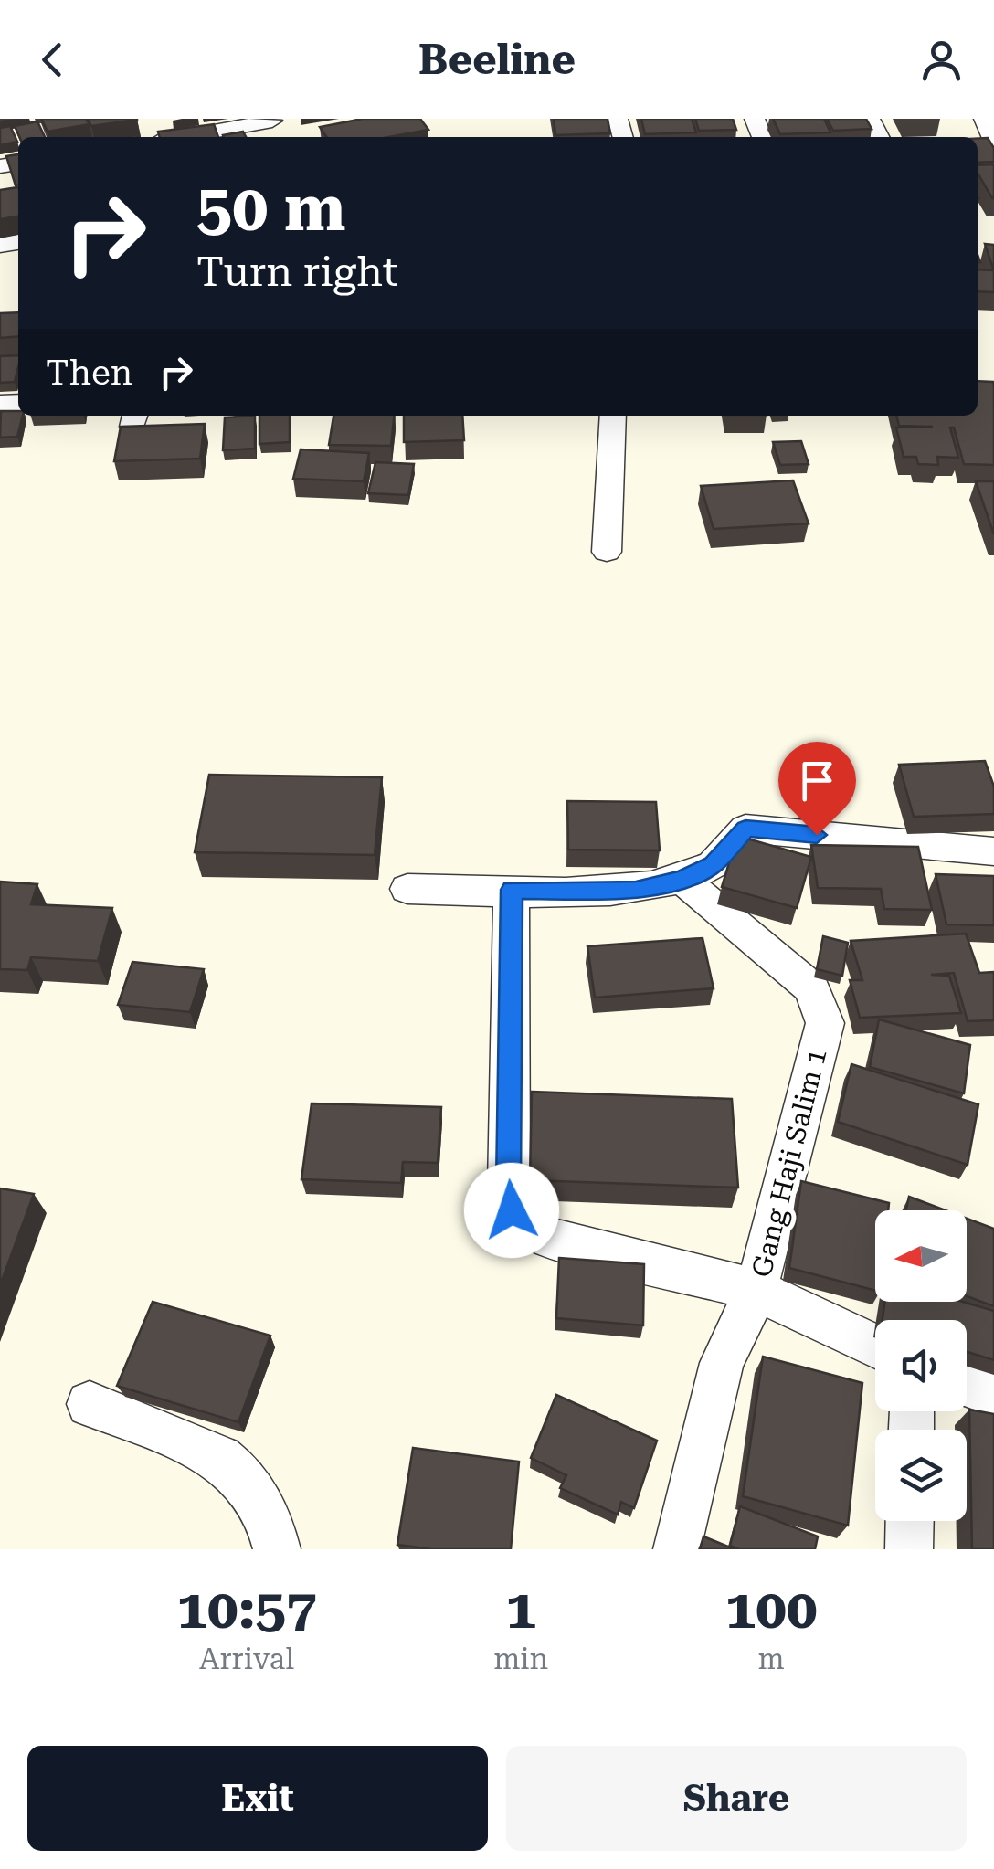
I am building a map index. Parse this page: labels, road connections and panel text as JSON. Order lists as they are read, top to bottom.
{
  "streets": {
    "street": ["Gang Haji Salim 1"]
  },
  "north": "left",
  "page": {
    "header": "Beeline",
    "turn": ["50 m", "Turn right"],
    "then": "Then",
    "eta": [
      "10:57",
      "Arrival",
      "1",
      "min",
      "100",
      "m"
    ],
    "buttons": ["Exit", "Share"]
  }
}
